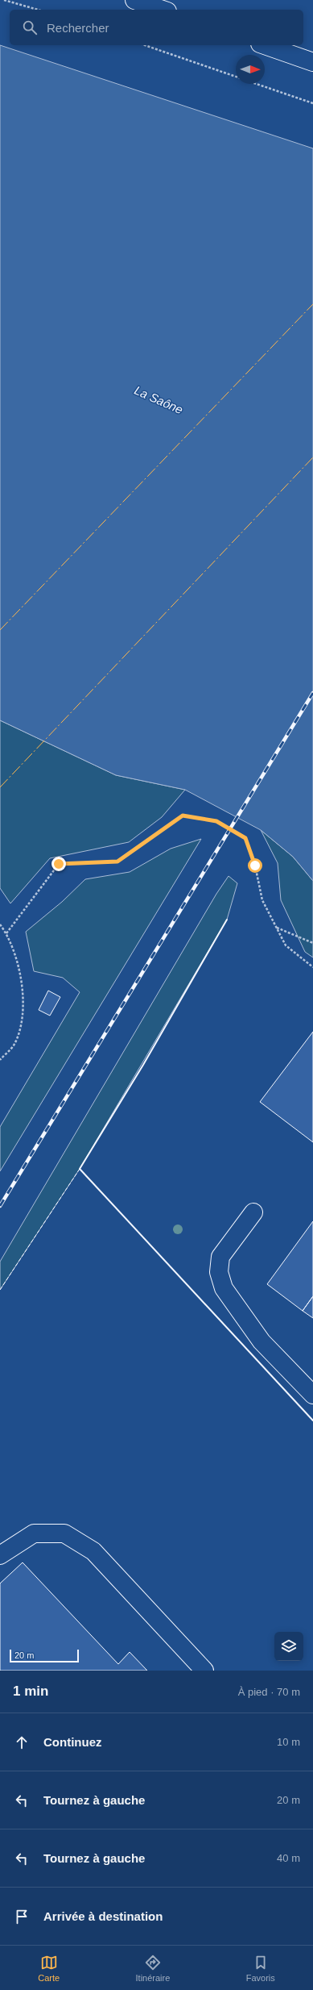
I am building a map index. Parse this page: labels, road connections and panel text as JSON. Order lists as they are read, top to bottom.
{
  "water": ["La Saône"],
  "scale_bar": "20 m",
  "north": "right",
  "page": {
    "search": "Rechercher",
    "scale": "20 m",
    "heading": ["1 min", "À pied · 70 m"],
    "list": [
      ["Continuez", "10 m"],
      ["Tournez à gauche", "20 m"],
      ["Tournez à gauche", "40 m"],
      "Arrivée à destination"
    ],
    "nav": ["Carte", "Itinéraire", "Favoris"]
  }
}
